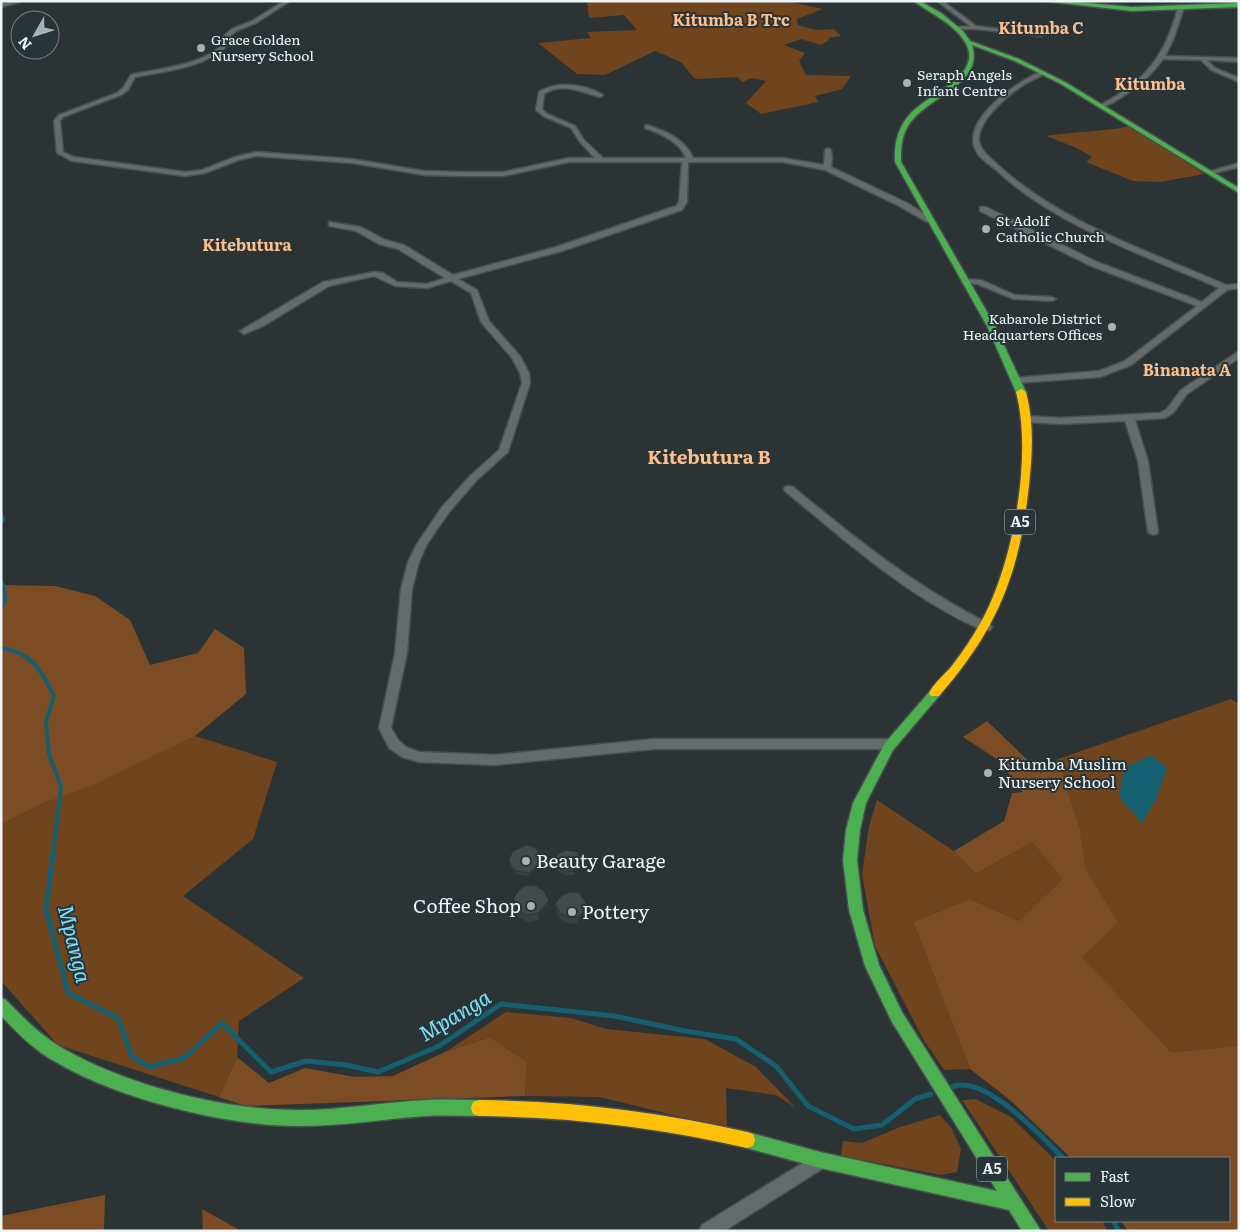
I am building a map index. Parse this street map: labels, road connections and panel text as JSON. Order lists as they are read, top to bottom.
{
  "streets": {
    "main road": ["A5"]
  },
  "districts": [
    "Kitumba B Trc",
    "Kitumba C",
    "Kitumba",
    "Kitebutura",
    "Binanata A",
    "Kitebutura B"
  ],
  "water": ["Mpanga"],
  "places": [
    "Grace Golden Nursery School",
    "Seraph Angels Infant Centre",
    "St Adolf Catholic Church",
    "Kabarole District Headquarters Offices",
    "Kitumba Muslim Nursery School",
    "Beauty Garage",
    "Coffee Shop",
    "Pottery"
  ],
  "legend": ["Fast", "Slow"],
  "north": "bottom left"
}
